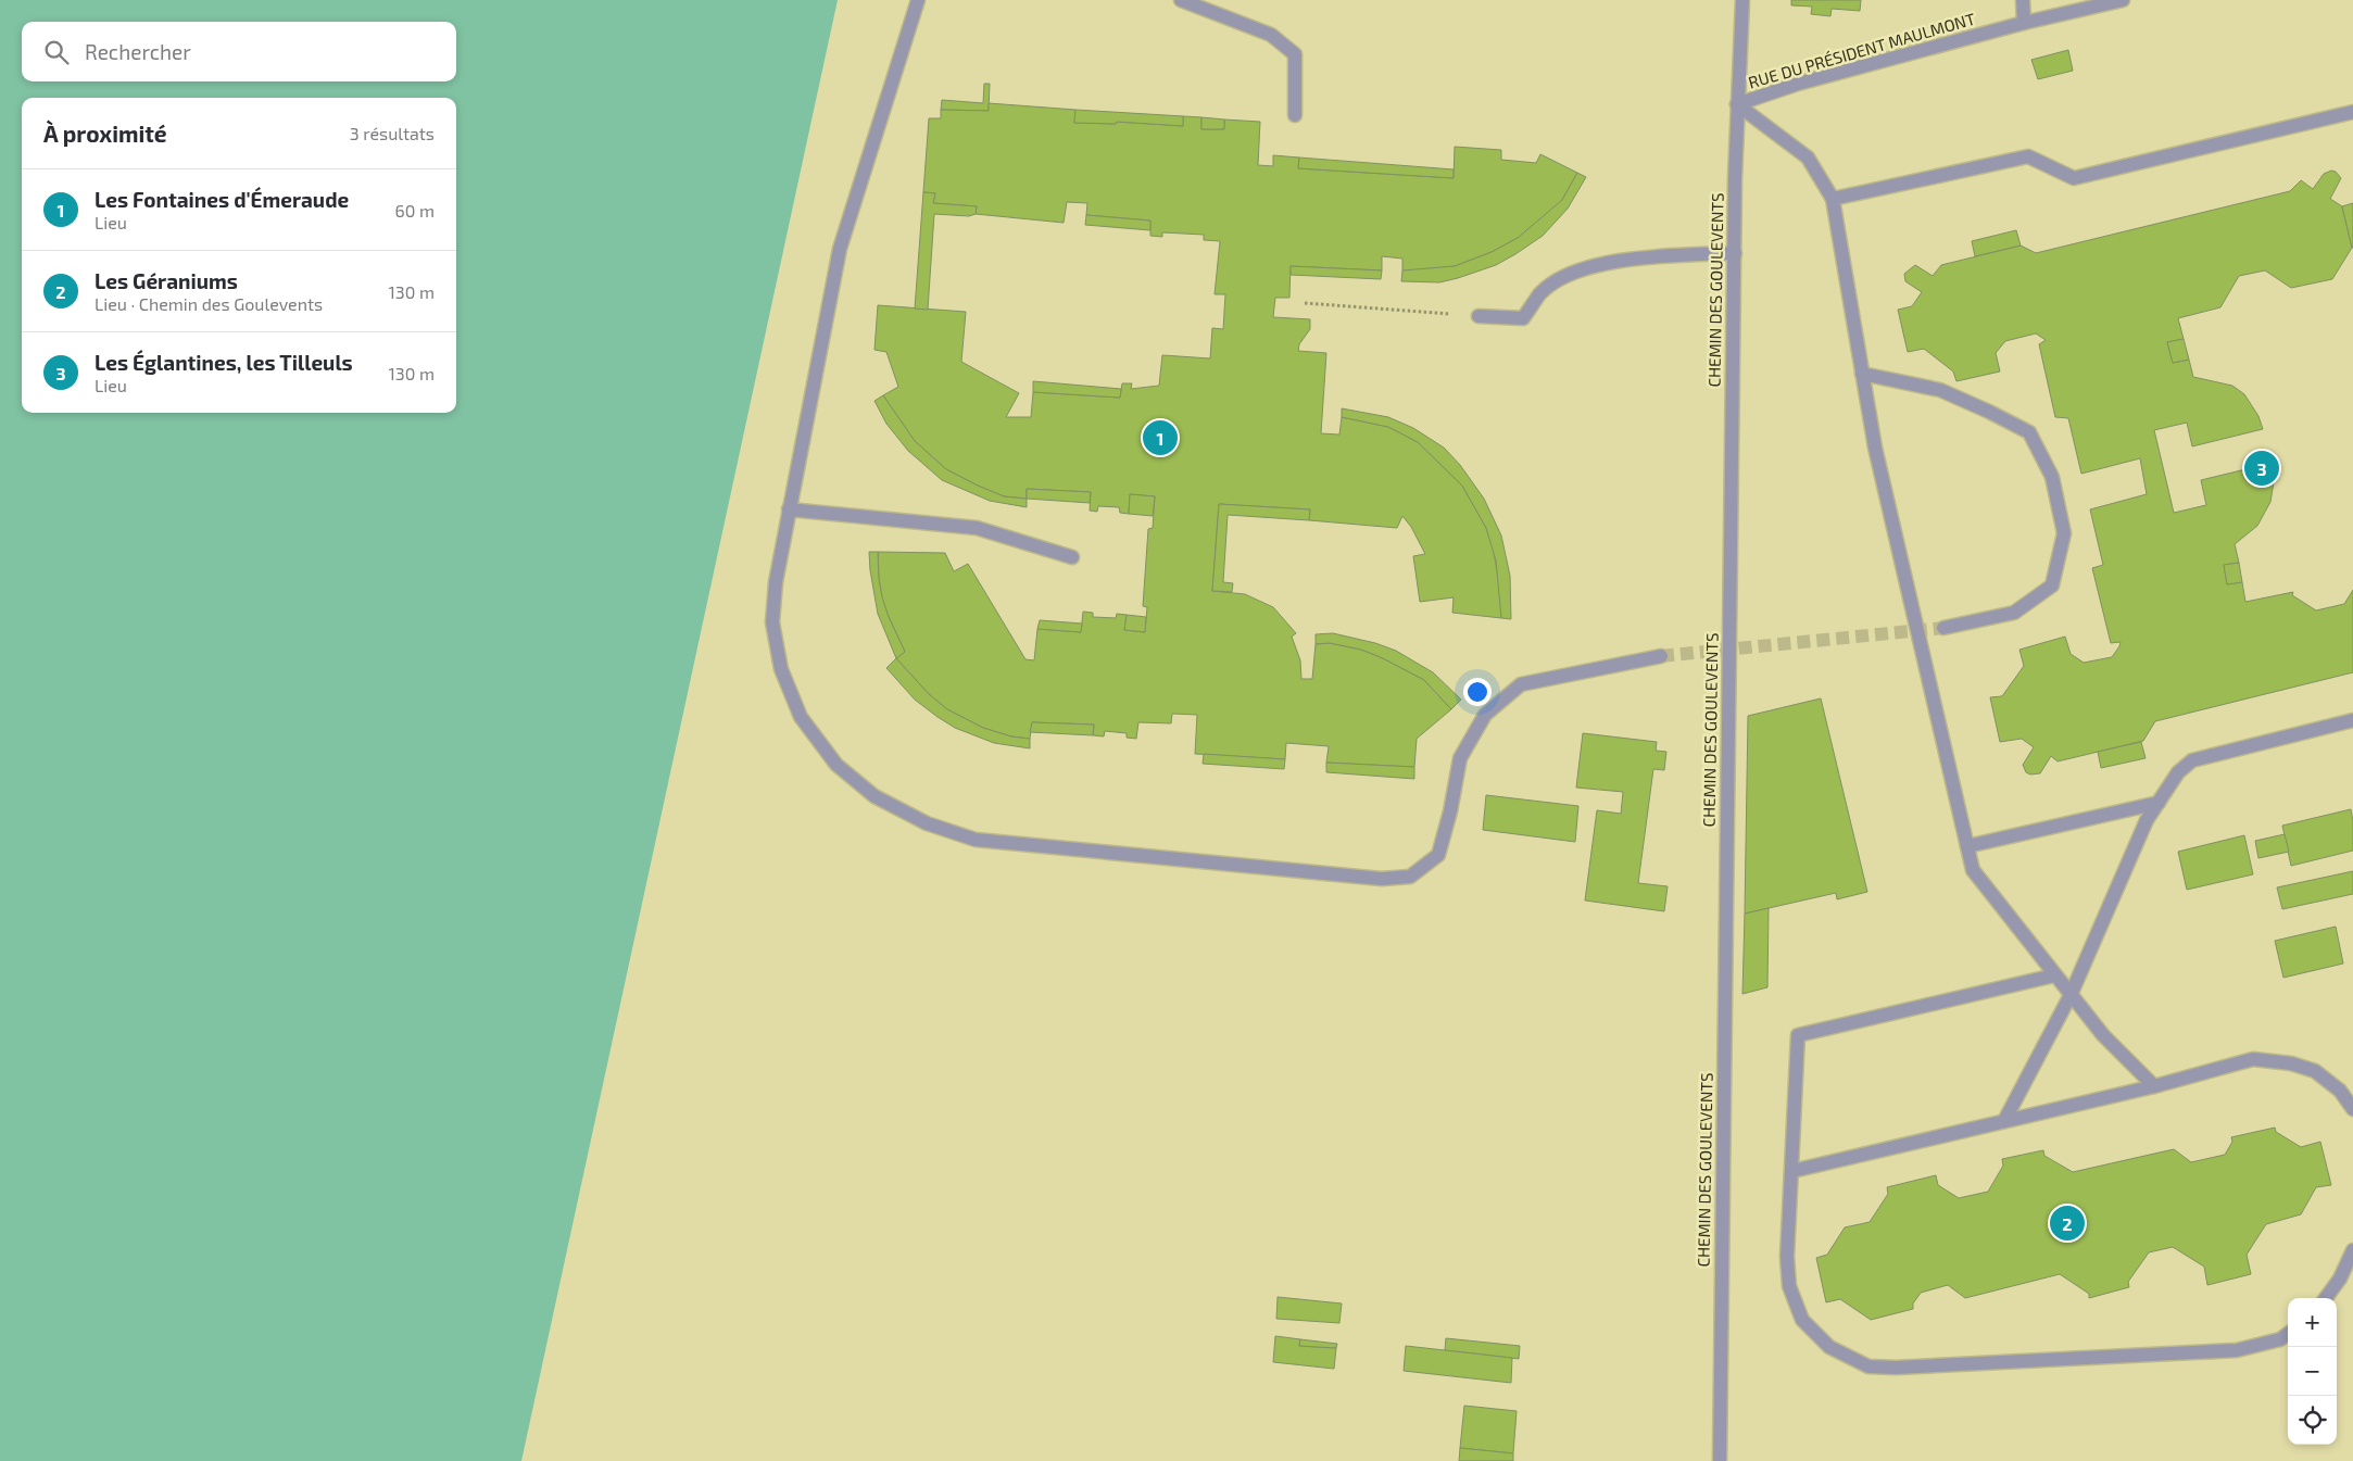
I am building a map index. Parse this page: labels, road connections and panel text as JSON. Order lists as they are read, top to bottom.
{
  "streets": {
    "street": ["RUE DU PRÉSIDENT MAULMONT", "CHEMIN DES GOULEVENTS"]
  },
  "crossings": [
    ["RUE DU PRÉSIDENT MAULMONT", "CHEMIN DES GOULEVENTS"]
  ],
  "page": {
    "search": "Rechercher",
    "heading": ["À proximité", "3 résultats"],
    "list": [
      {
        "mark": "1",
        "name": "Les Fontaines d'Émeraude",
        "note": "Lieu",
        "value": "60 m"
      },
      {
        "mark": "2",
        "name": "Les Géraniums",
        "note": "Lieu · Chemin des Goulevents",
        "value": "130 m"
      },
      {
        "mark": "3",
        "name": "Les Églantines, les Tilleuls",
        "note": "Lieu",
        "value": "130 m"
      }
    ],
    "pins": ["1", "3", "2"],
    "map_buttons": ["+", "−"]
  }
}
